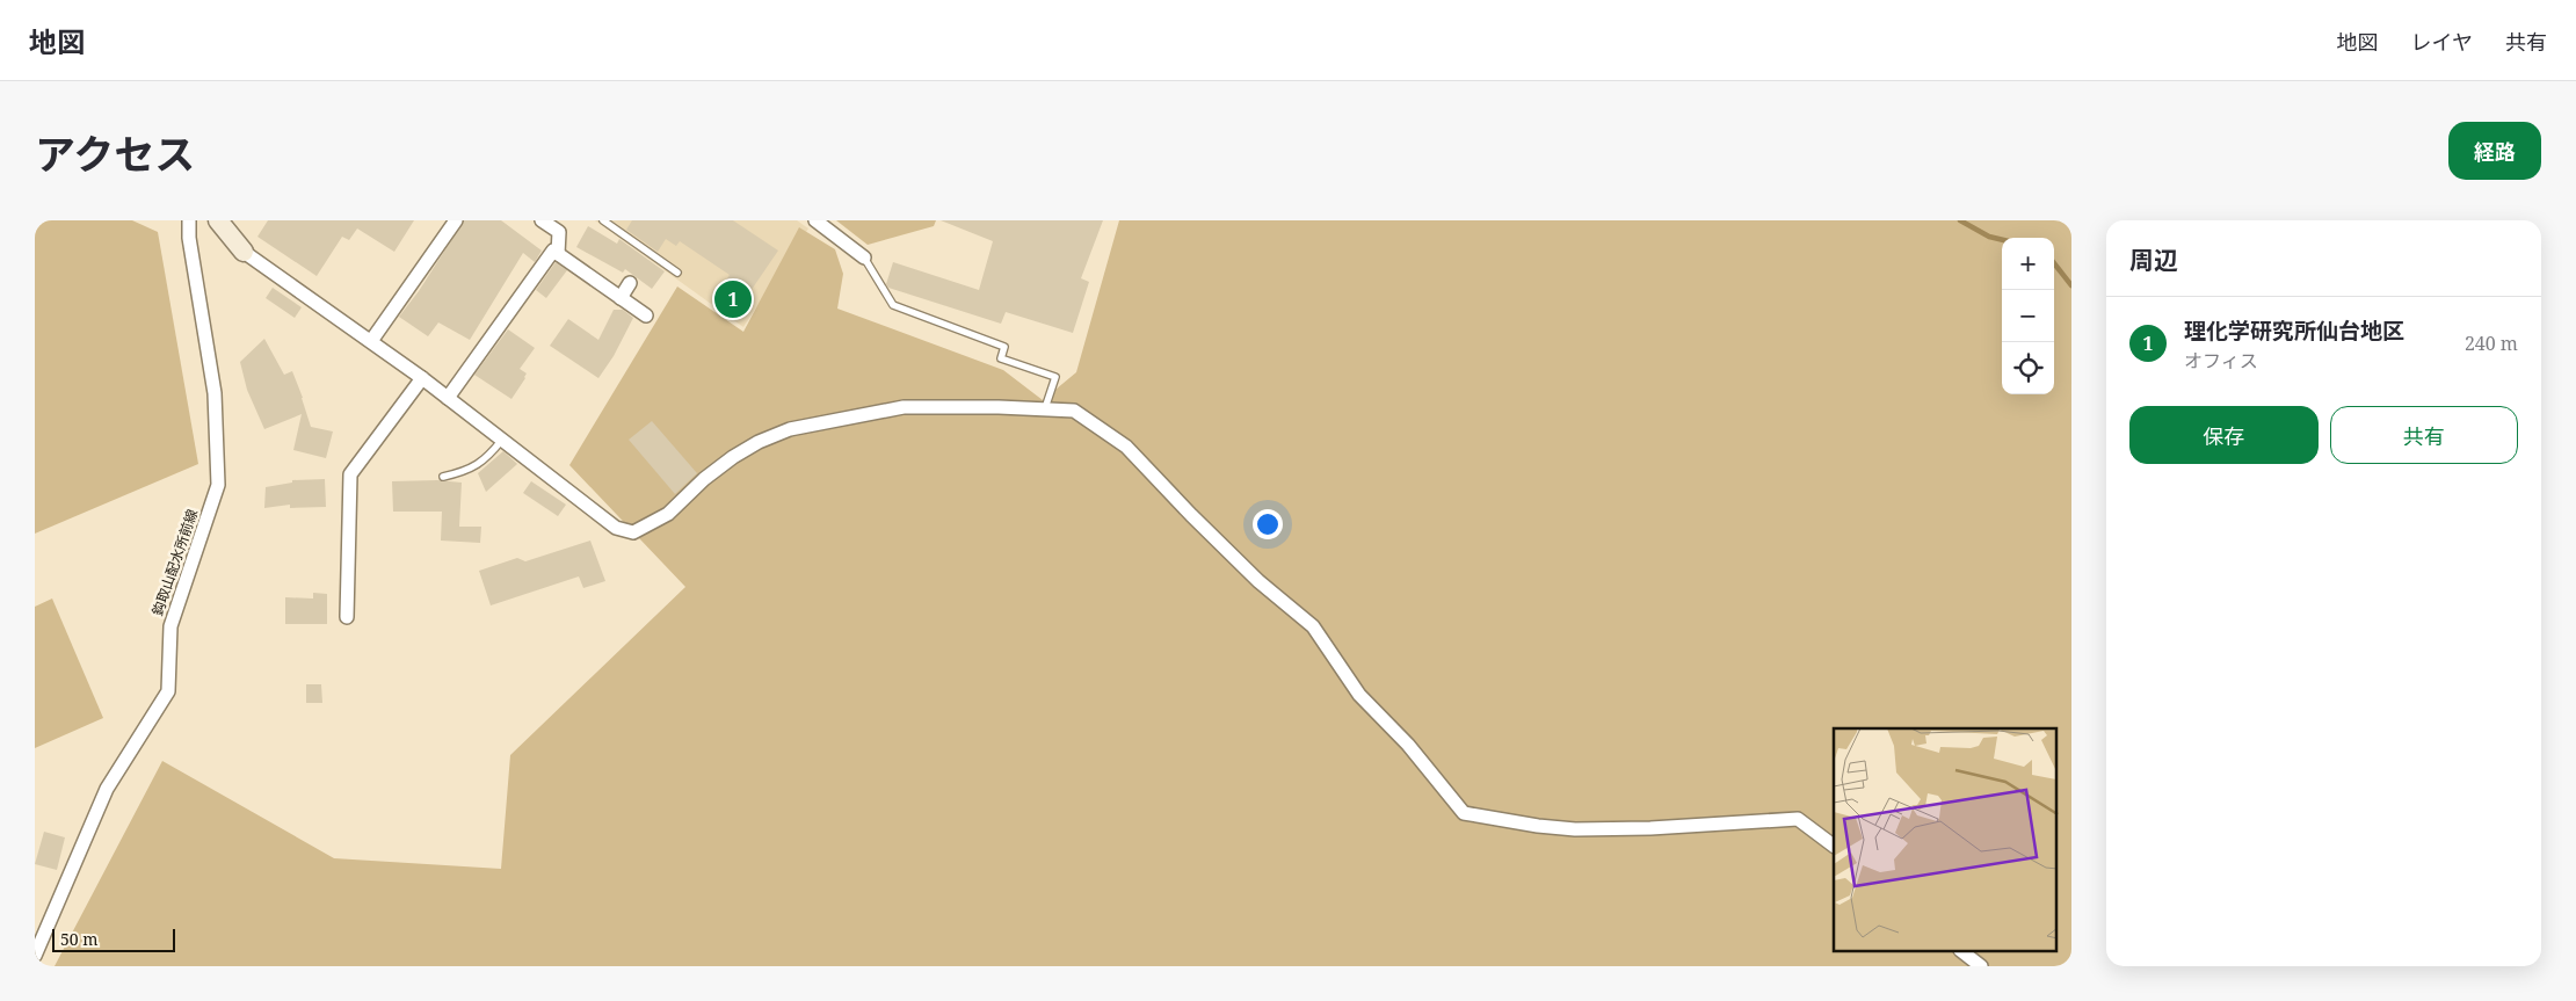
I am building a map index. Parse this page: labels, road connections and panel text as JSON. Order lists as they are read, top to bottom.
{
  "streets": {
    "street": ["鈎取山配水所前線"]
  },
  "scale_bar": "50 m",
  "page": {
    "header": "地図",
    "nav": ["地図", "レイヤ", "共有"],
    "title": "アクセス",
    "buttons": [
      "経路",
      ["保存", "共有"]
    ],
    "heading": "周辺",
    "map_buttons": ["+", "−"],
    "pins": "1",
    "list": [
      {
        "mark": "1",
        "name": "理化学研究所仙台地区",
        "note": "オフィス",
        "value": "240 m"
      }
    ],
    "scale": "50 m"
  }
}
